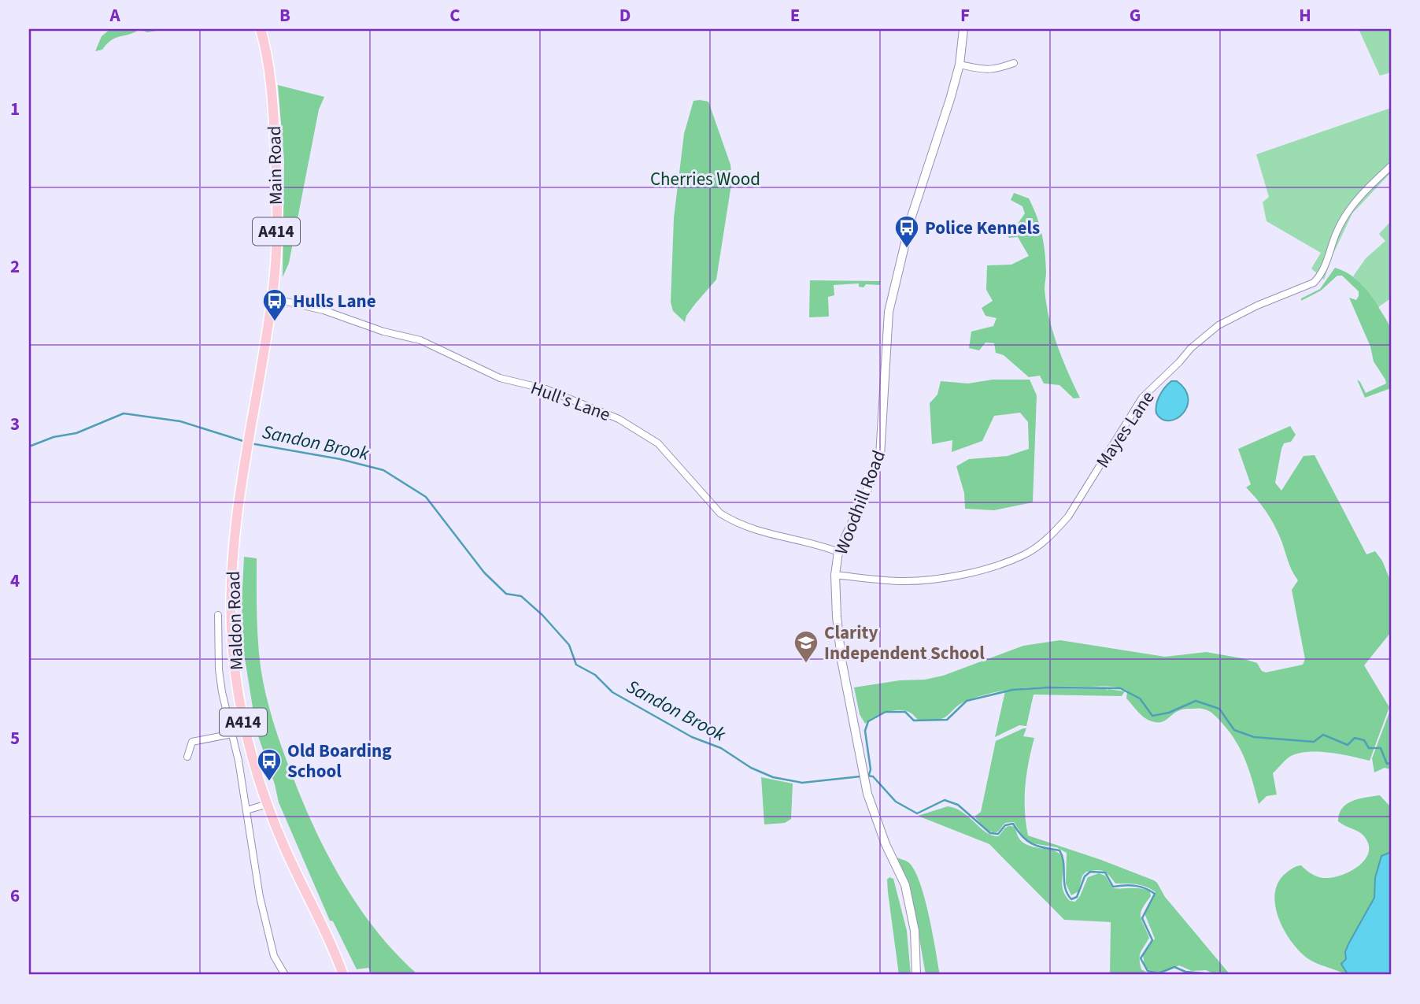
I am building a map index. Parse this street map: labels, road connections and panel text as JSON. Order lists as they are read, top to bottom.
{
  "streets": {
    "main road": ["Main Road", "A414", "Maldon Road"],
    "street": ["Hull's Lane", "Mayes Lane", "Woodhill Road"]
  },
  "crossings": [
    ["Main Road", "Hull's Lane"],
    ["Main Road", "Maldon Road"],
    ["Hull's Lane", "Woodhill Road"],
    ["Mayes Lane", "Woodhill Road"]
  ],
  "water": ["Sandon Brook"],
  "parks": ["Cherries Wood"],
  "places": {
    "bus stop": ["Police Kennels", "Hulls Lane", "Old Boarding School"],
    "school or university": ["Clarity Independent School"]
  },
  "grid": {
    "columns": [
      "A",
      "B",
      "C",
      "D",
      "E",
      "F",
      "G",
      "H"
    ],
    "rows": [
      "1",
      "2",
      "3",
      "4",
      "5",
      "6"
    ]
  }
}
